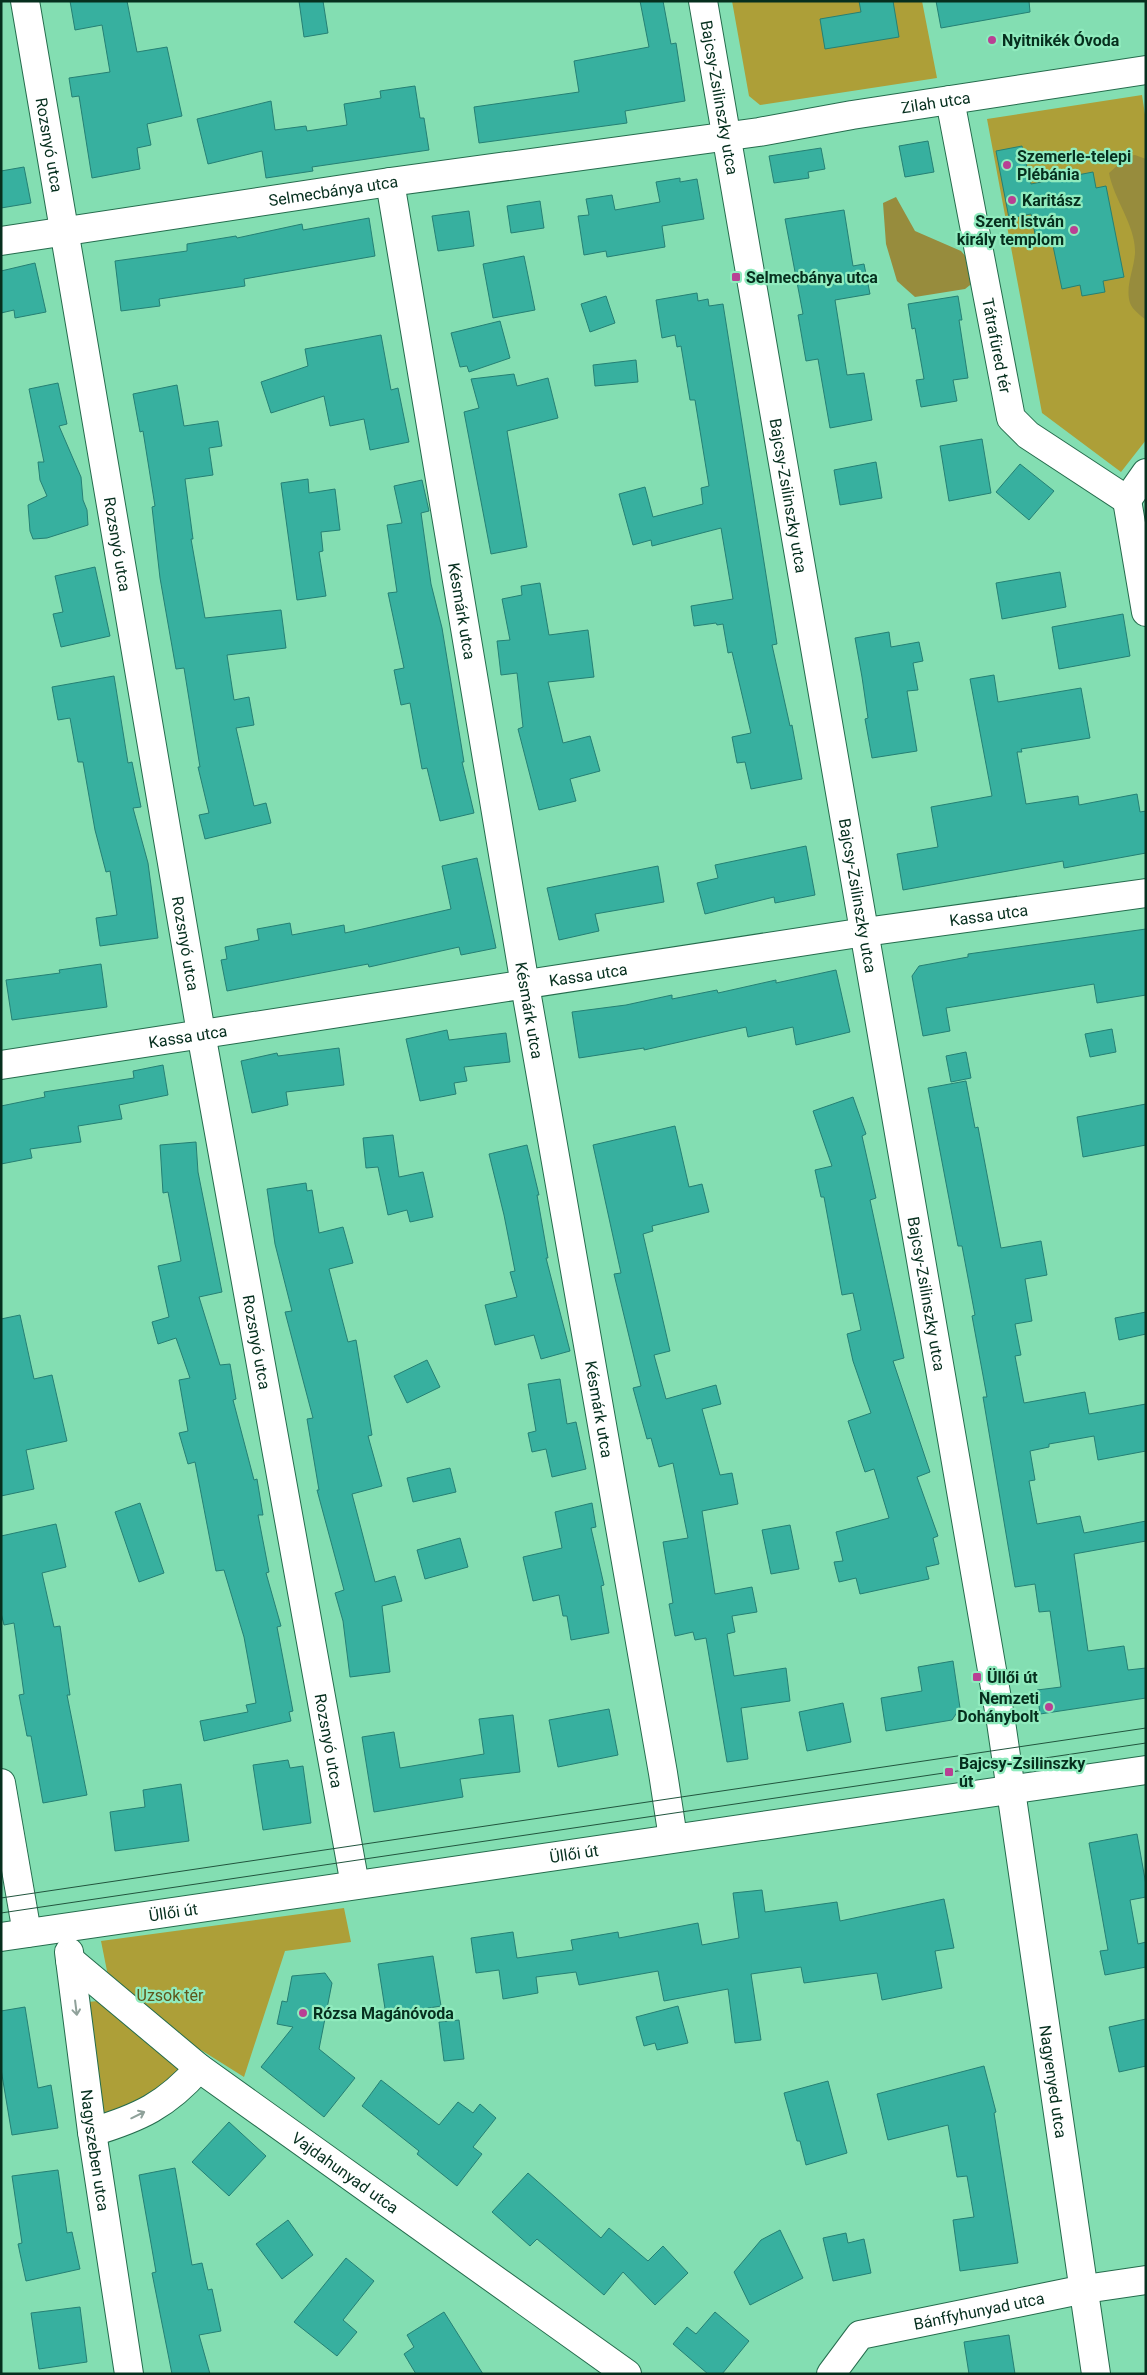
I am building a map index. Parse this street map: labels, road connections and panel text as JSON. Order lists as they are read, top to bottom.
{
  "streets": {
    "street": [
      "Bajcsy-Zsilinszky utca",
      "Zilah utca",
      "Rozsnyó utca",
      "Selmecbánya utca",
      "Tátrafüred tér",
      "Késmárk utca",
      "Kassa utca",
      "Üllői út",
      "Nagyenyed utca",
      "Nagyszeben utca",
      "Vajdahunyad utca",
      "Bánffyhunyad utca"
    ]
  },
  "crossings": [
    ["Bajcsy-Zsilinszky utca", "Zilah utca"],
    ["Bajcsy-Zsilinszky utca", "Selmecbánya utca"],
    ["Bajcsy-Zsilinszky utca", "Kassa utca"],
    ["Bajcsy-Zsilinszky utca", "Üllői út"],
    ["Bajcsy-Zsilinszky utca", "Nagyenyed utca"],
    ["Zilah utca", "Selmecbánya utca"],
    ["Zilah utca", "Tátrafüred tér"],
    ["Rozsnyó utca", "Selmecbánya utca"],
    ["Rozsnyó utca", "Kassa utca"],
    ["Rozsnyó utca", "Üllői út"],
    ["Selmecbánya utca", "Késmárk utca"],
    ["Késmárk utca", "Kassa utca"],
    ["Késmárk utca", "Üllői út"],
    ["Üllői út", "Nagyenyed utca"],
    ["Üllői út", "Nagyszeben utca"],
    ["Nagyenyed utca", "Bánffyhunyad utca"],
    ["Nagyszeben utca", "Vajdahunyad utca"]
  ],
  "one_way": ["Nagyszeben utca"],
  "parks": ["Uzsok tér"],
  "places": {
    "other": [
      "Nyitnikék Óvoda",
      "Szemerle-telepi Plébánia",
      "Karitász",
      "Szent István király templom",
      "Nemzeti Dohánybolt",
      "Rózsa Magánóvoda"
    ],
    "transit": ["Selmecbánya utca", "Üllői út", "Bajcsy-Zsilinszky út"]
  }
}
